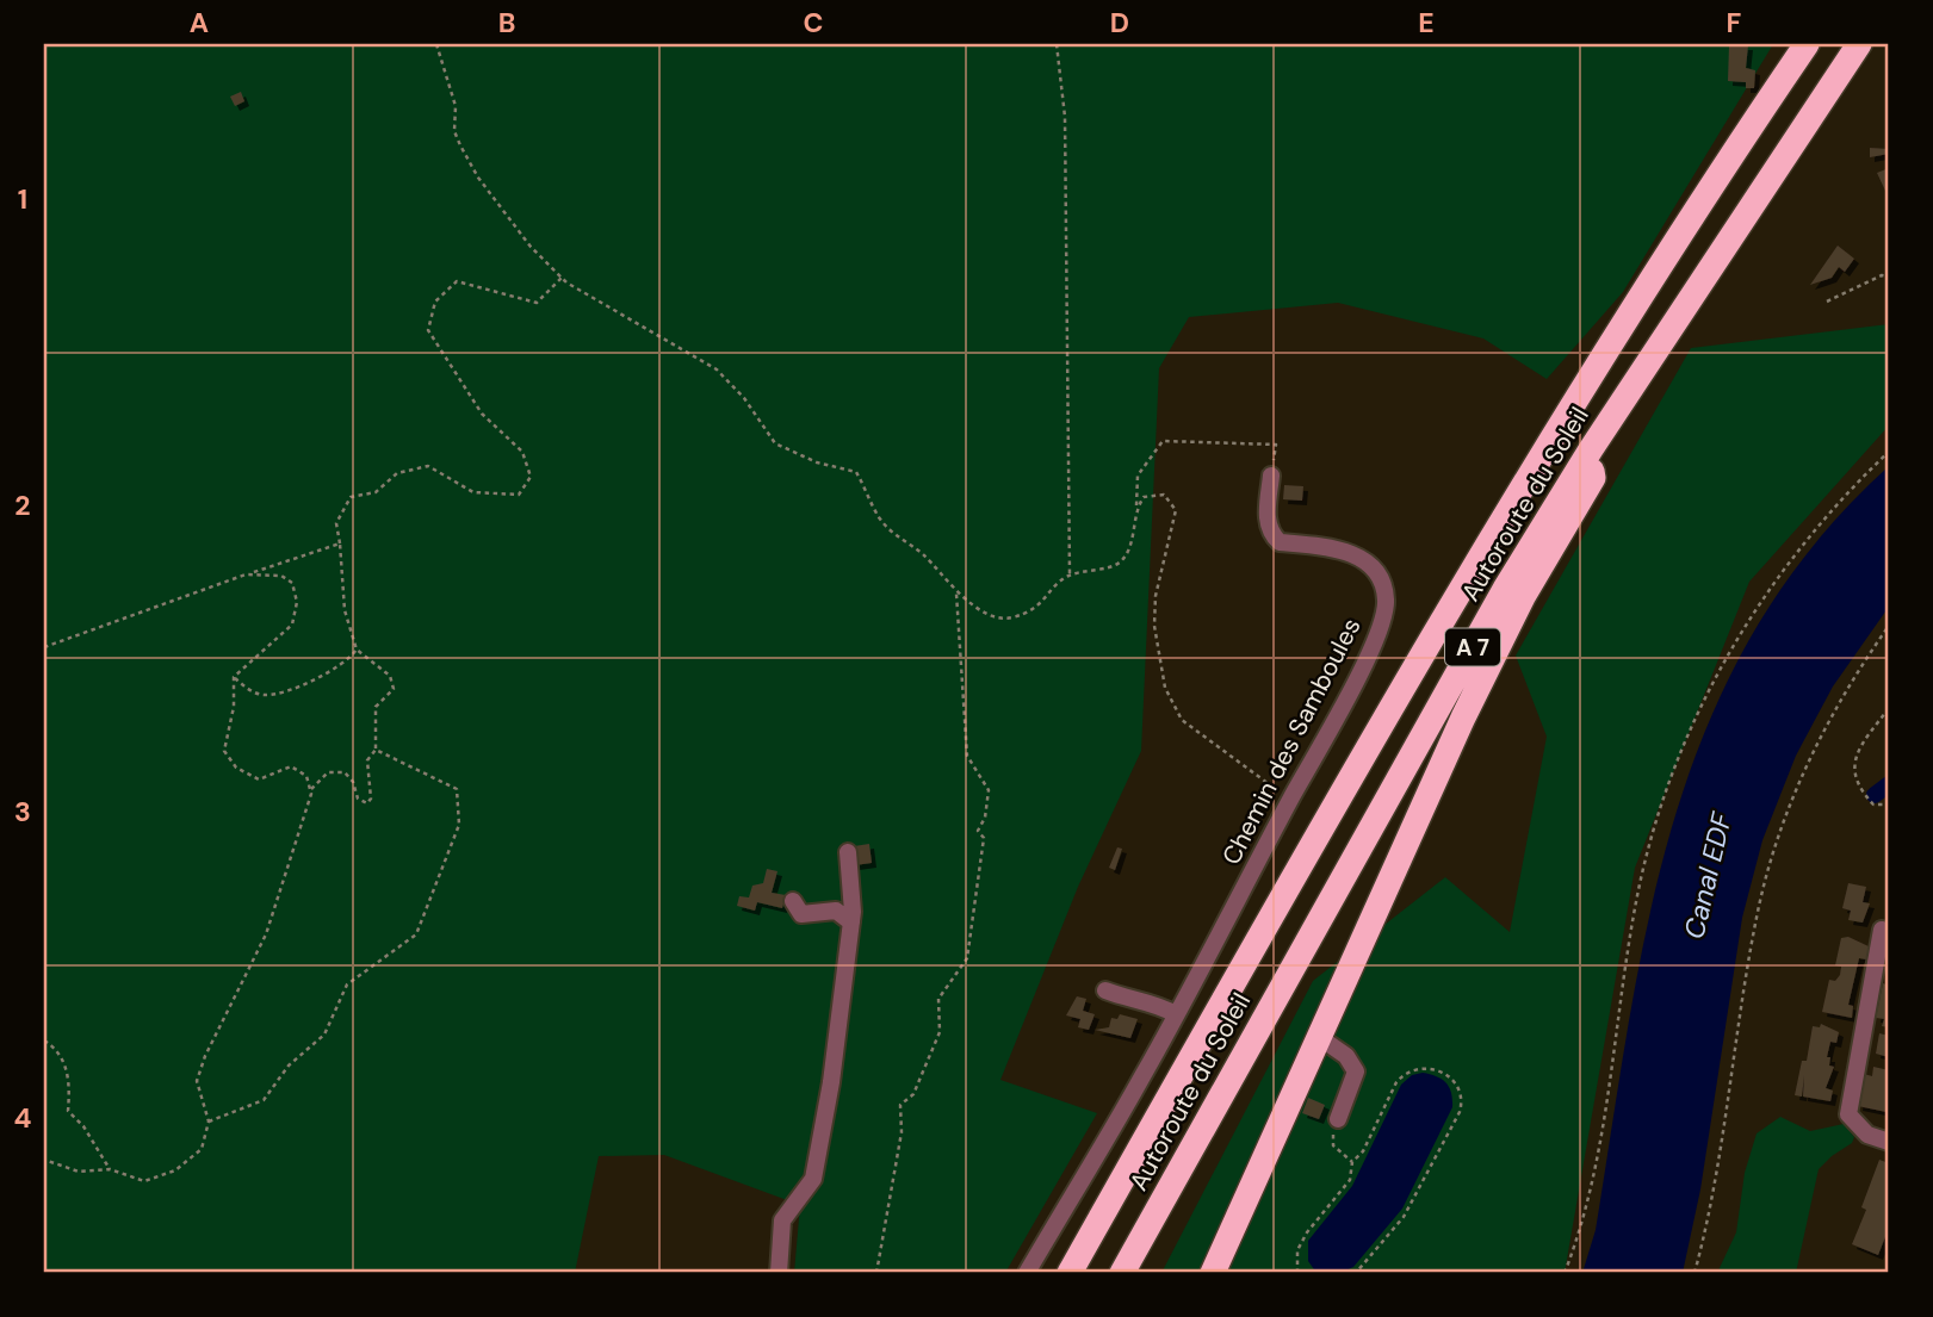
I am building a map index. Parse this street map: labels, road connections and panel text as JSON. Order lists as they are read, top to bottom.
{
  "streets": {
    "highway": ["Autoroute du Soleil", "A 7"],
    "street": ["Chemin des Samboules"]
  },
  "water": ["Canal EDF"],
  "grid": {
    "columns": [
      "A",
      "B",
      "C",
      "D",
      "E",
      "F"
    ],
    "rows": [
      "1",
      "2",
      "3",
      "4"
    ]
  }
}
